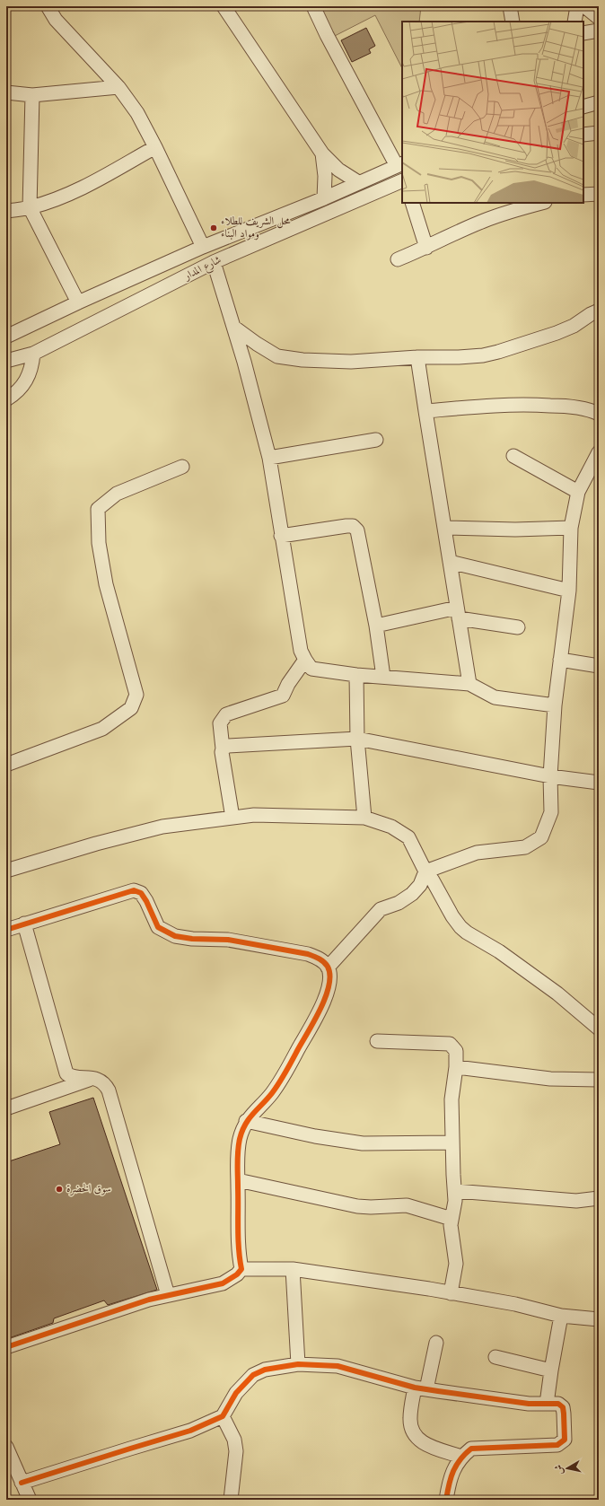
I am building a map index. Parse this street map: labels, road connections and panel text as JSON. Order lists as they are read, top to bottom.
{
  "streets": {
    "street": ["شارع المدار"]
  },
  "places": ["محل الشريف للطلاء ومواد البناء", "سوق الخضرة"],
  "north": "left"
}
